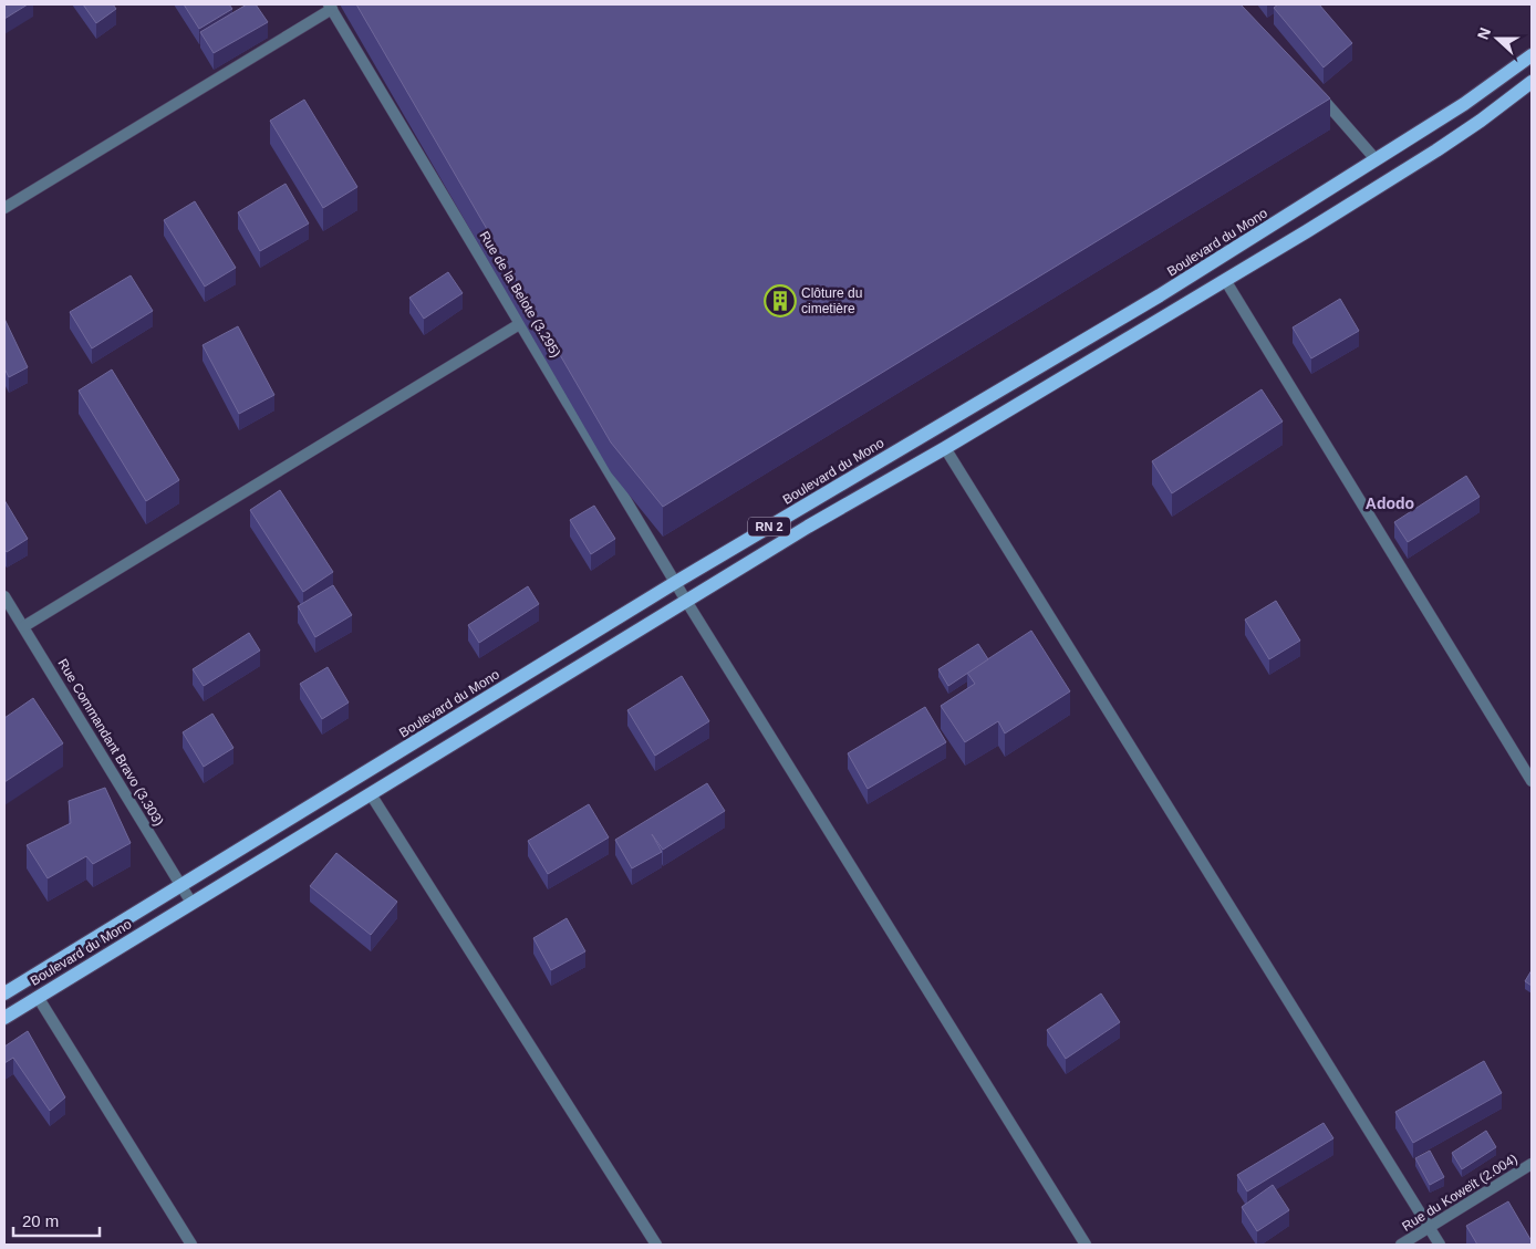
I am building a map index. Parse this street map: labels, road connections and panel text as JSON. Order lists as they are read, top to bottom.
{
  "streets": {
    "main road": ["Boulevard du Mono", "RN 2"],
    "street": ["Rue de la Belote (3.295)", "Rue Commandant Bravo (3.303)", "Rue du Koweït (2.004)"]
  },
  "crossings": [
    ["Boulevard du Mono", "Rue de la Belote (3.295)"],
    ["Boulevard du Mono", "Rue Commandant Bravo (3.303)"]
  ],
  "districts": ["Adodo"],
  "places": {
    "building": ["Clôture du cimetière"]
  },
  "scale_bar": "20 m",
  "north": "left"
}
